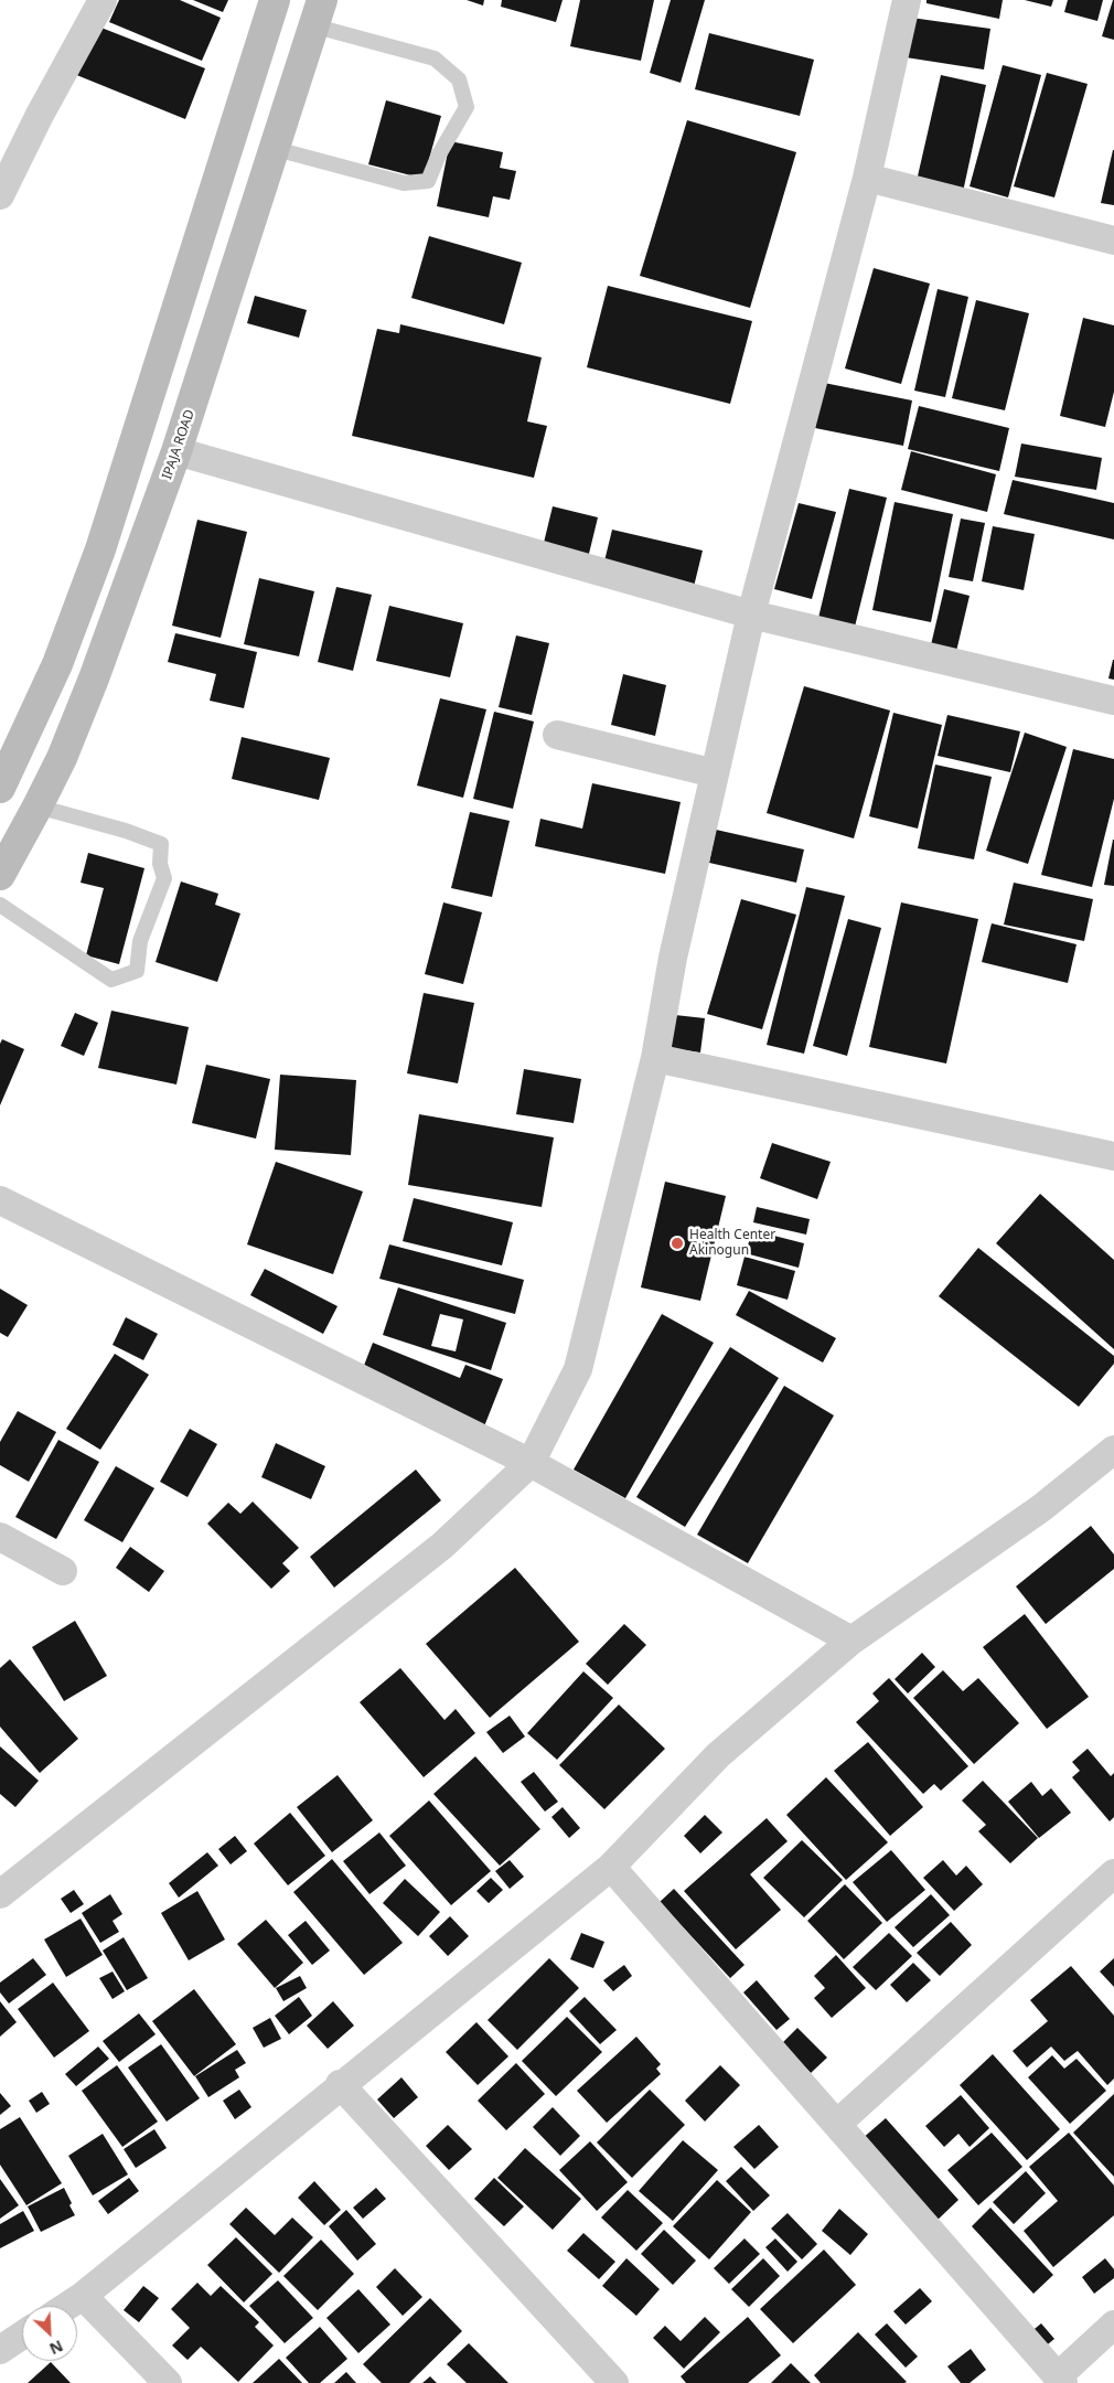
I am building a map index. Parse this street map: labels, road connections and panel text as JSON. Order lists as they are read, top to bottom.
{
  "streets": {
    "main road": ["IPAJA ROAD"]
  },
  "places": ["Health Center Akinogun"],
  "north": "bottom right"
}
